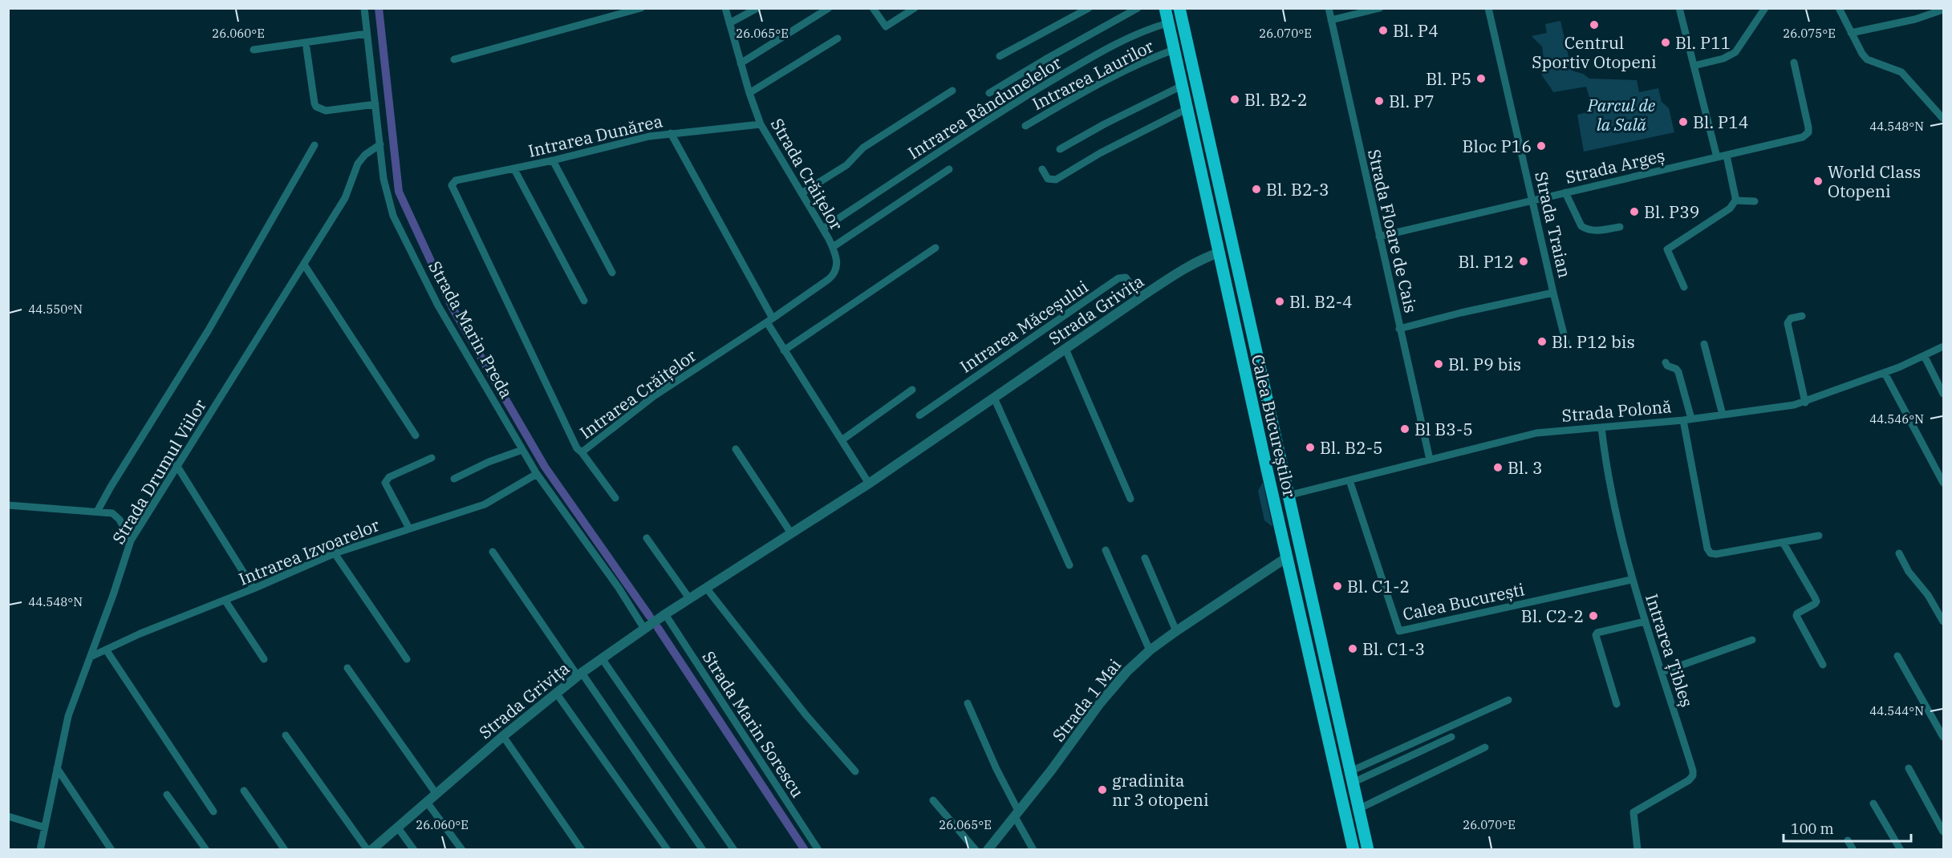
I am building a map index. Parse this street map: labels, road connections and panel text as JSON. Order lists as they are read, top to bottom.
{
  "streets": {
    "highway": ["Calea Bucureștilor"],
    "street": [
      "Intrarea Laurilor",
      "Intrarea Rândunelelor",
      "Intrarea Dunărea",
      "Strada Argeș",
      "Strada Crăițelor",
      "Strada Traian",
      "Strada Floare de Cais",
      "Strada Grivița",
      "Intrarea Măceșului",
      "Strada Marin Preda",
      "Intrarea Crăițelor",
      "Strada Polonă",
      "Strada Drumul Viilor",
      "Intrarea Izvoarelor",
      "Calea București",
      "Intrarea Țibleș",
      "Strada 1 Mai",
      "Strada Marin Sorescu"
    ]
  },
  "crossings": [
    ["Intrarea Laurilor", "Calea Bucureștilor"],
    ["Intrarea Rândunelelor", "Strada Crăițelor"],
    ["Intrarea Rândunelelor", "Calea Bucureștilor"],
    ["Intrarea Dunărea", "Strada Crăițelor"],
    ["Intrarea Dunărea", "Intrarea Crăițelor"],
    ["Strada Argeș", "Strada Traian"],
    ["Strada Argeș", "Strada Floare de Cais"],
    ["Strada Crăițelor", "Intrarea Crăițelor"],
    ["Strada Traian", "Strada Floare de Cais"],
    ["Strada Floare de Cais", "Strada Polonă"],
    ["Strada Grivița", "Intrarea Măceșului"],
    ["Strada Grivița", "Strada Marin Preda"],
    ["Strada Grivița", "Calea Bucureștilor"],
    ["Strada Grivița", "Strada Marin Sorescu"],
    ["Strada Marin Preda", "Strada Drumul Viilor"],
    ["Strada Marin Preda", "Intrarea Izvoarelor"],
    ["Strada Polonă", "Calea Bucureștilor"],
    ["Strada Polonă", "Calea București"],
    ["Strada Polonă", "Intrarea Țibleș"],
    ["Calea Bucureștilor", "Strada 1 Mai"],
    ["Strada Drumul Viilor", "Intrarea Izvoarelor"],
    ["Calea București", "Intrarea Țibleș"]
  ],
  "parks": ["Parcul de la Sală"],
  "places": [
    "Centrul Sportiv Otopeni",
    "Bl. P4",
    "Bl. P11",
    "Bl. P5",
    "Bl. B2-2",
    "Bl. P7",
    "Bl. P14",
    "Bloc P16",
    "World Class Otopeni",
    "Bl. B2-3",
    "Bl. P39",
    "Bl. P12",
    "Bl. B2-4",
    "Bl. P12 bis",
    "Bl. P9 bis",
    "Bl B3-5",
    "Bl. B2-5",
    "Bl. 3",
    "Bl. C1-2",
    "Bl. C2-2",
    "Bl. C1-3",
    "gradinita nr 3 otopeni"
  ],
  "scale_bar": "100 m",
  "coordinates": [
    "26.060°E",
    "26.065°E",
    "26.070°E",
    "26.075°E",
    "44.548°N",
    "44.550°N",
    "44.546°N",
    "44.544°N"
  ]
}
